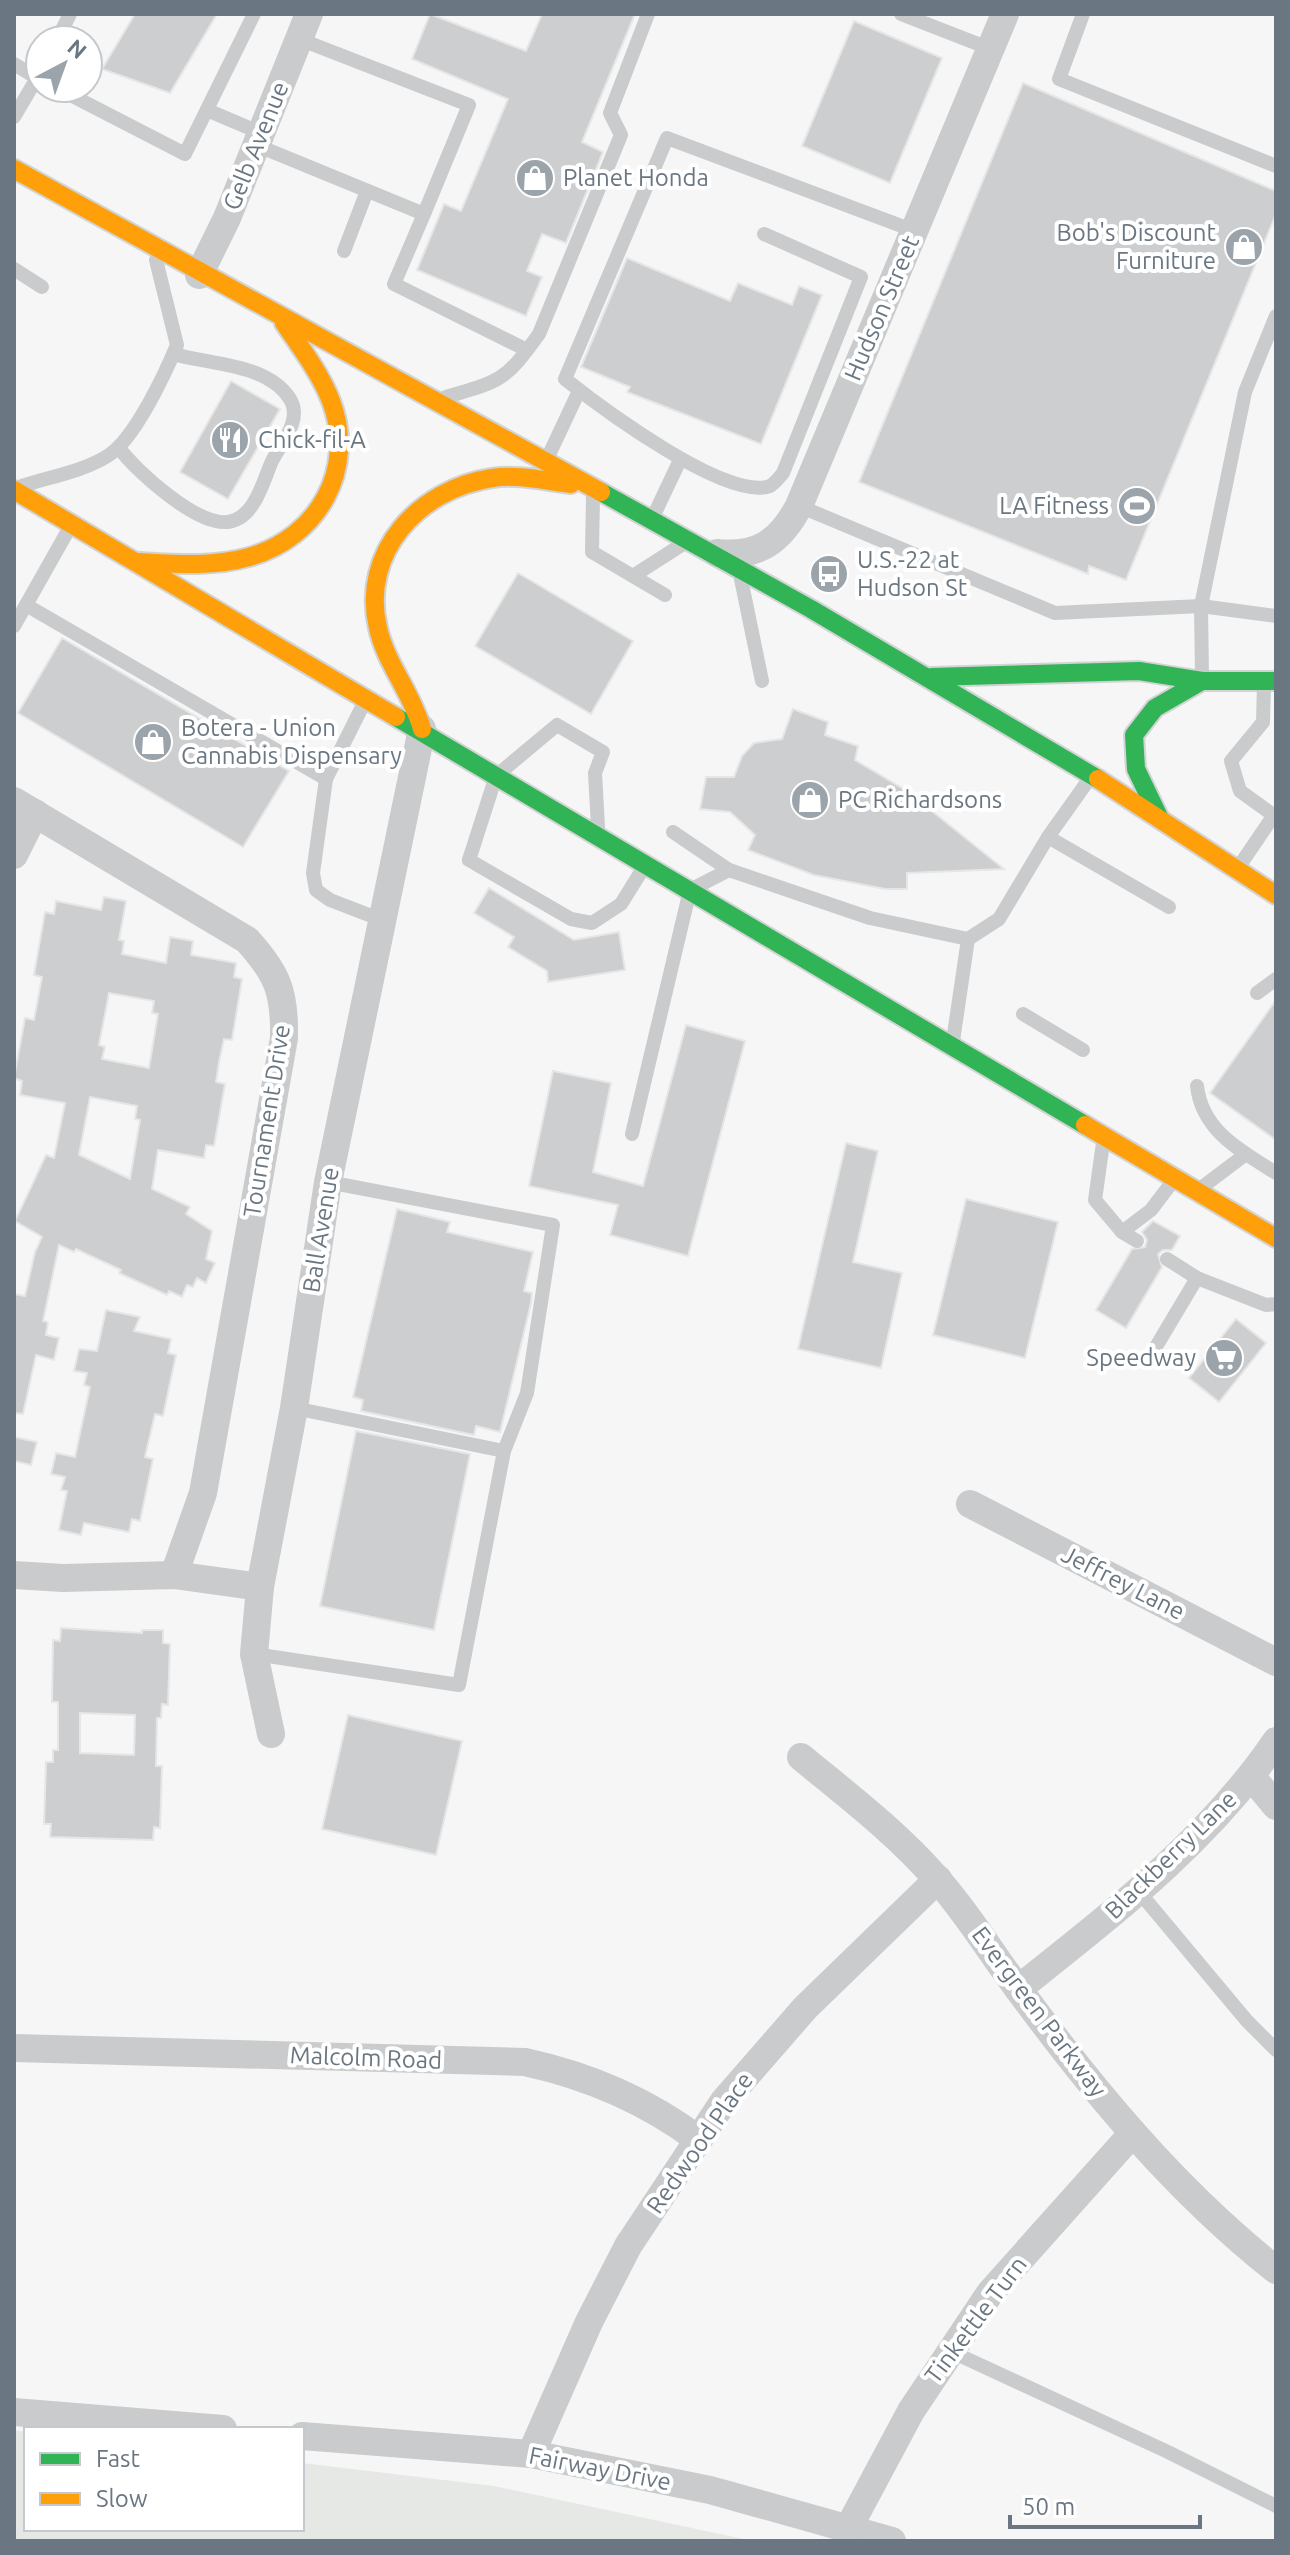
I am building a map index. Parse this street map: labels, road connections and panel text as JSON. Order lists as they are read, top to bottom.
{
  "streets": {
    "street": [
      "Gelb Avenue",
      "Hudson Street",
      "Tournament Drive",
      "Ball Avenue",
      "Jeffrey Lane",
      "Blackberry Lane",
      "Evergreen Parkway",
      "Malcolm Road",
      "Redwood Place",
      "Tinkettle Turn",
      "Fairway Drive"
    ]
  },
  "crossings": [
    ["Blackberry Lane", "Evergreen Parkway"],
    ["Evergreen Parkway", "Redwood Place"],
    ["Evergreen Parkway", "Tinkettle Turn"],
    ["Malcolm Road", "Redwood Place"],
    ["Redwood Place", "Fairway Drive"],
    ["Tinkettle Turn", "Fairway Drive"]
  ],
  "places": {
    "shop": [
      "Planet Honda",
      "Bob's Discount Furniture",
      "Botera - Union Cannabis Dispensary",
      "PC Richardsons"
    ],
    "restaurant": ["Chick-fil-A"],
    "sports": ["LA Fitness"],
    "bus stop": ["U.S.-22 at Hudson St"],
    "supermarket": ["Speedway"]
  },
  "legend": ["Fast", "Slow"],
  "scale_bar": "50 m",
  "north": "top right"
}
